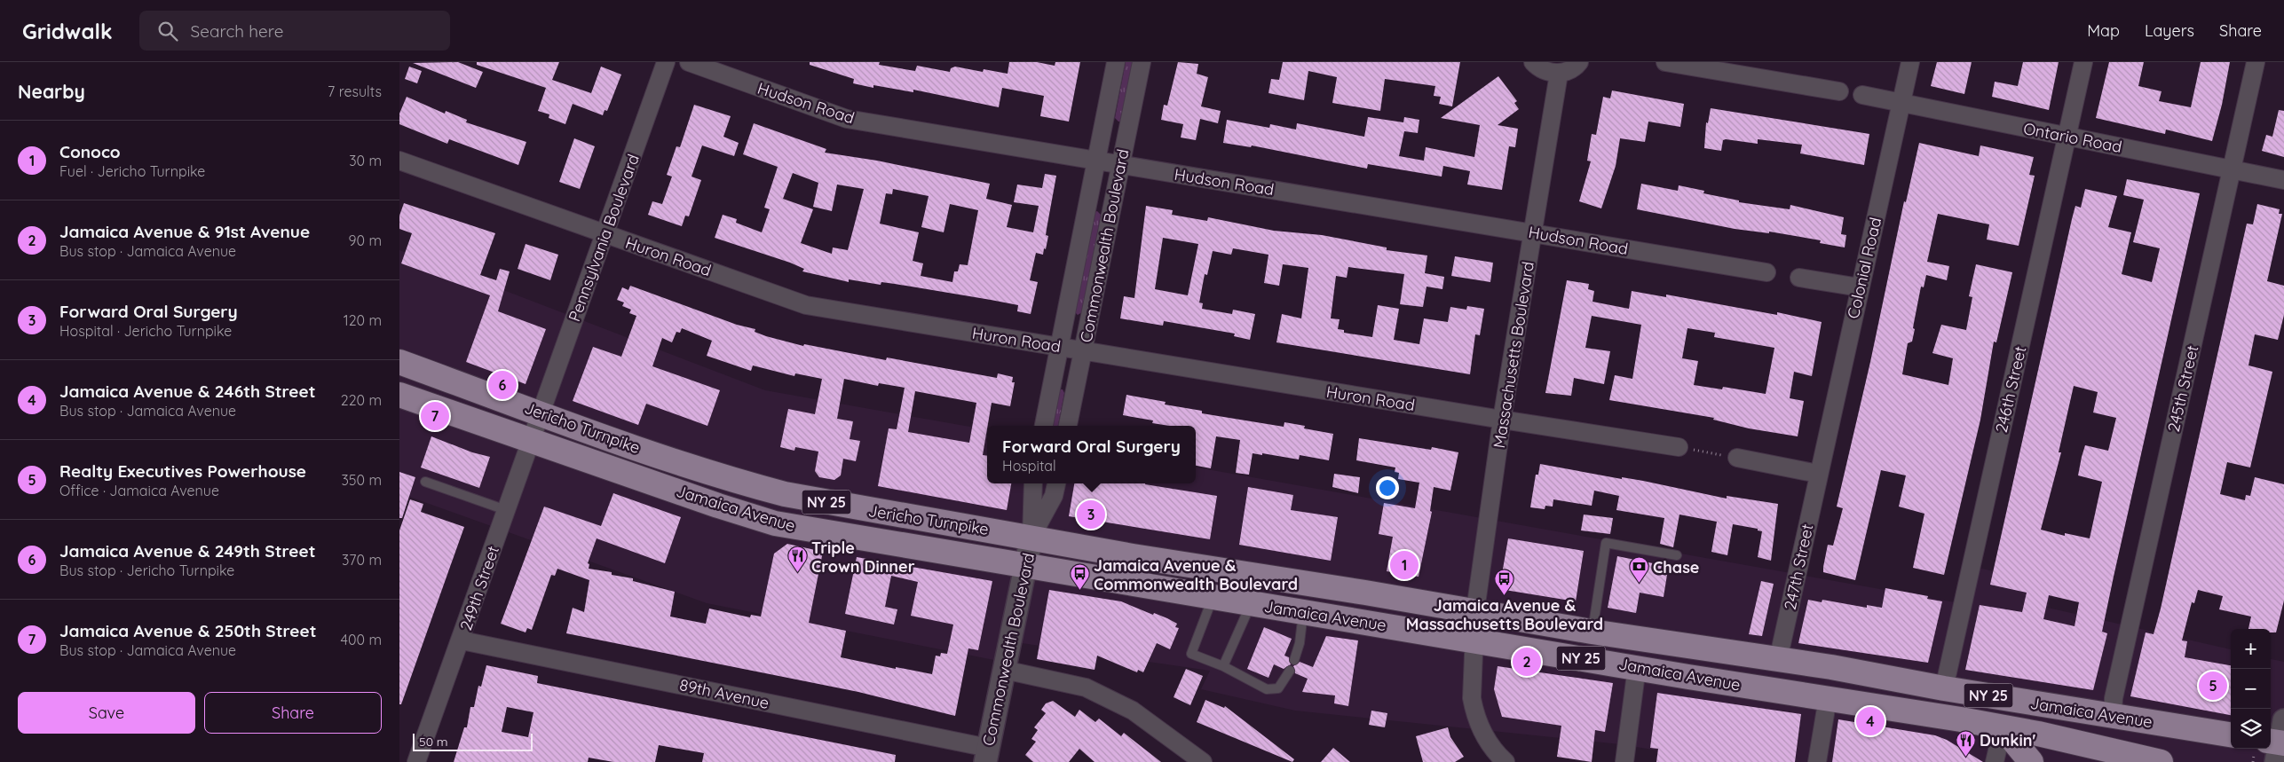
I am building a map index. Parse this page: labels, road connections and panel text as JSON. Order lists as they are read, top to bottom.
{
  "streets": {
    "main road": [
      "246th Street",
      "Jericho Turnpike",
      "NY 25",
      "Jamaica Avenue"
    ],
    "street": [
      "Hudson Road",
      "Ontario Road",
      "Pennsylvania Boulevard",
      "Commonwealth Boulevard",
      "Huron Road",
      "Colonial Road",
      "Massachusetts Boulevard",
      "245th Street",
      "247th Street",
      "249th Street",
      "89th Avenue"
    ]
  },
  "crossings": [
    ["Hudson Road", "Commonwealth Boulevard"],
    ["Hudson Road", "Massachusetts Boulevard"],
    ["Ontario Road", "Colonial Road"],
    ["Ontario Road", "245th Street"],
    ["Ontario Road", "246th Street"],
    ["Pennsylvania Boulevard", "Huron Road"],
    ["Pennsylvania Boulevard", "Jericho Turnpike"],
    ["Pennsylvania Boulevard", "249th Street"],
    ["Commonwealth Boulevard", "Huron Road"],
    ["Commonwealth Boulevard", "Jericho Turnpike"],
    ["Commonwealth Boulevard", "Jamaica Avenue"],
    ["Commonwealth Boulevard", "89th Avenue"],
    ["Huron Road", "Massachusetts Boulevard"],
    ["Colonial Road", "247th Street"],
    ["Massachusetts Boulevard", "Jericho Turnpike"],
    ["Massachusetts Boulevard", "Jamaica Avenue"],
    ["245th Street", "Jamaica Avenue"],
    ["246th Street", "Jamaica Avenue"],
    ["Jericho Turnpike", "Jamaica Avenue"],
    ["Jericho Turnpike", "249th Street"],
    ["NY 25", "Jamaica Avenue"],
    ["Jamaica Avenue", "247th Street"],
    ["Jamaica Avenue", "249th Street"],
    ["249th Street", "89th Avenue"]
  ],
  "places": {
    "restaurant": ["Triple Crown Dinner", "Dunkin'"],
    "bank": ["Chase"],
    "bus stop": ["Jamaica Avenue & Commonwealth Boulevard", "Jamaica Avenue & Massachusetts Boulevard"]
  },
  "scale_bar": "50 m",
  "page": {
    "header": "Gridwalk",
    "search": "Search here",
    "nav": ["Map", "Layers", "Share"],
    "heading": ["Nearby", "7 results"],
    "list": [
      {
        "mark": "1",
        "name": "Conoco",
        "note": "Fuel · Jericho Turnpike",
        "value": "30 m"
      },
      {
        "mark": "2",
        "name": "Jamaica Avenue & 91st Avenue",
        "note": "Bus stop · Jamaica Avenue",
        "value": "90 m"
      },
      {
        "mark": "3",
        "name": "Forward Oral Surgery",
        "note": "Hospital · Jericho Turnpike",
        "value": "120 m"
      },
      {
        "mark": "4",
        "name": "Jamaica Avenue & 246th Street",
        "note": "Bus stop · Jamaica Avenue",
        "value": "220 m"
      },
      {
        "mark": "5",
        "name": "Realty Executives Powerhouse",
        "note": "Office · Jamaica Avenue",
        "value": "350 m"
      },
      {
        "mark": "6",
        "name": "Jamaica Avenue & 249th Street",
        "note": "Bus stop · Jericho Turnpike",
        "value": "370 m"
      },
      {
        "mark": "7",
        "name": "Jamaica Avenue & 250th Street",
        "note": "Bus stop · Jamaica Avenue",
        "value": "400 m"
      }
    ],
    "pins": [
      "6",
      "7",
      "3",
      "1",
      "2",
      "5",
      "4"
    ],
    "popup": ["Forward Oral Surgery", "Hospital"],
    "map_buttons": ["+", "−"],
    "buttons": ["Save", "Share"],
    "scale": "50 m"
  }
}
